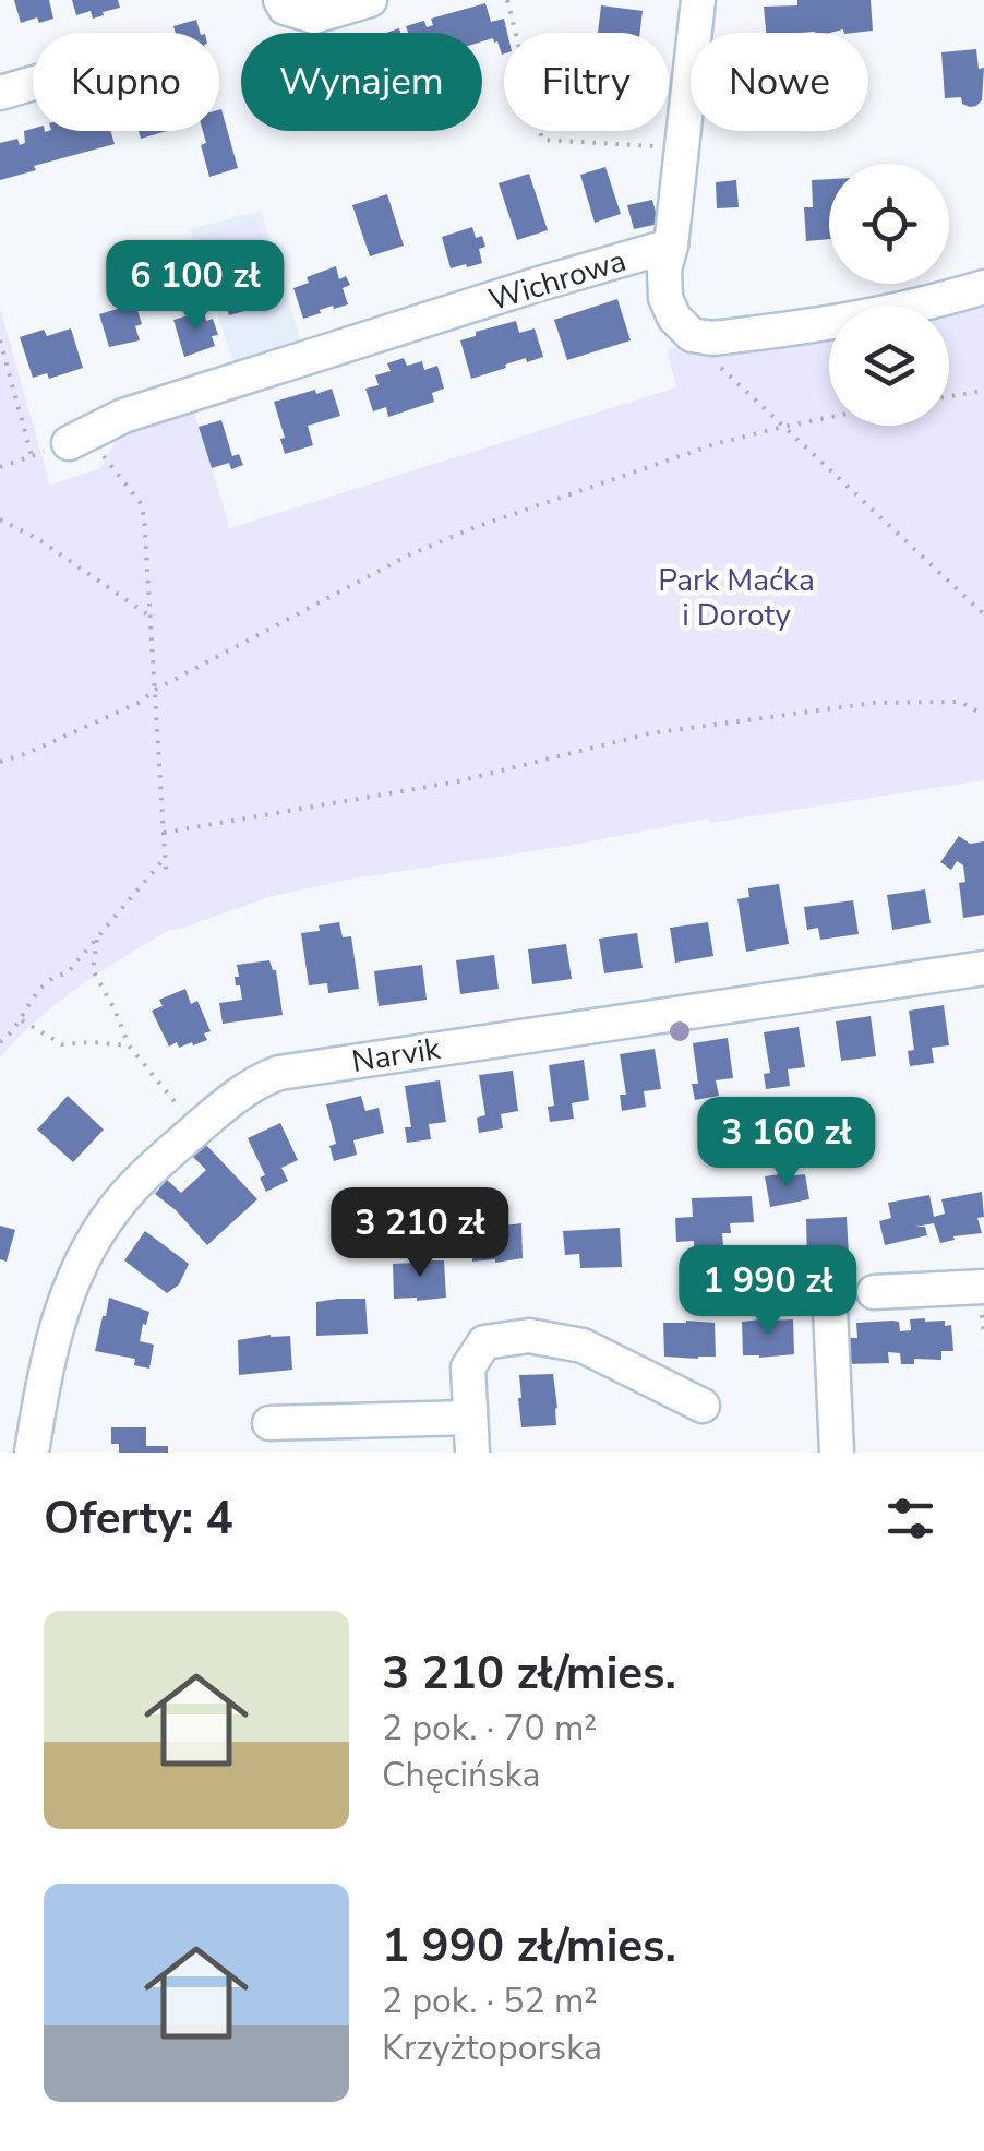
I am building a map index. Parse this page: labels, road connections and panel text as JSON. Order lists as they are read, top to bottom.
{
  "streets": {
    "street": ["Wichrowa", "Narvik"]
  },
  "parks": ["Park Maćka i Doroty"],
  "page": {
    "chip": [
      "Kupno",
      "Wynajem",
      "Filtry",
      "Nowe"
    ],
    "price": [
      "6 100 zł",
      "3 160 zł",
      "3 210 zł",
      "1 990 zł"
    ],
    "heading": "Oferty: 4",
    "list": [
      {
        "name": "3 210 zł/mies.",
        "note": "2 pok. · 70 m² · Chęcińska"
      },
      {
        "name": "1 990 zł/mies.",
        "note": "2 pok. · 52 m² · Krzyżtoporska"
      }
    ]
  }
}
